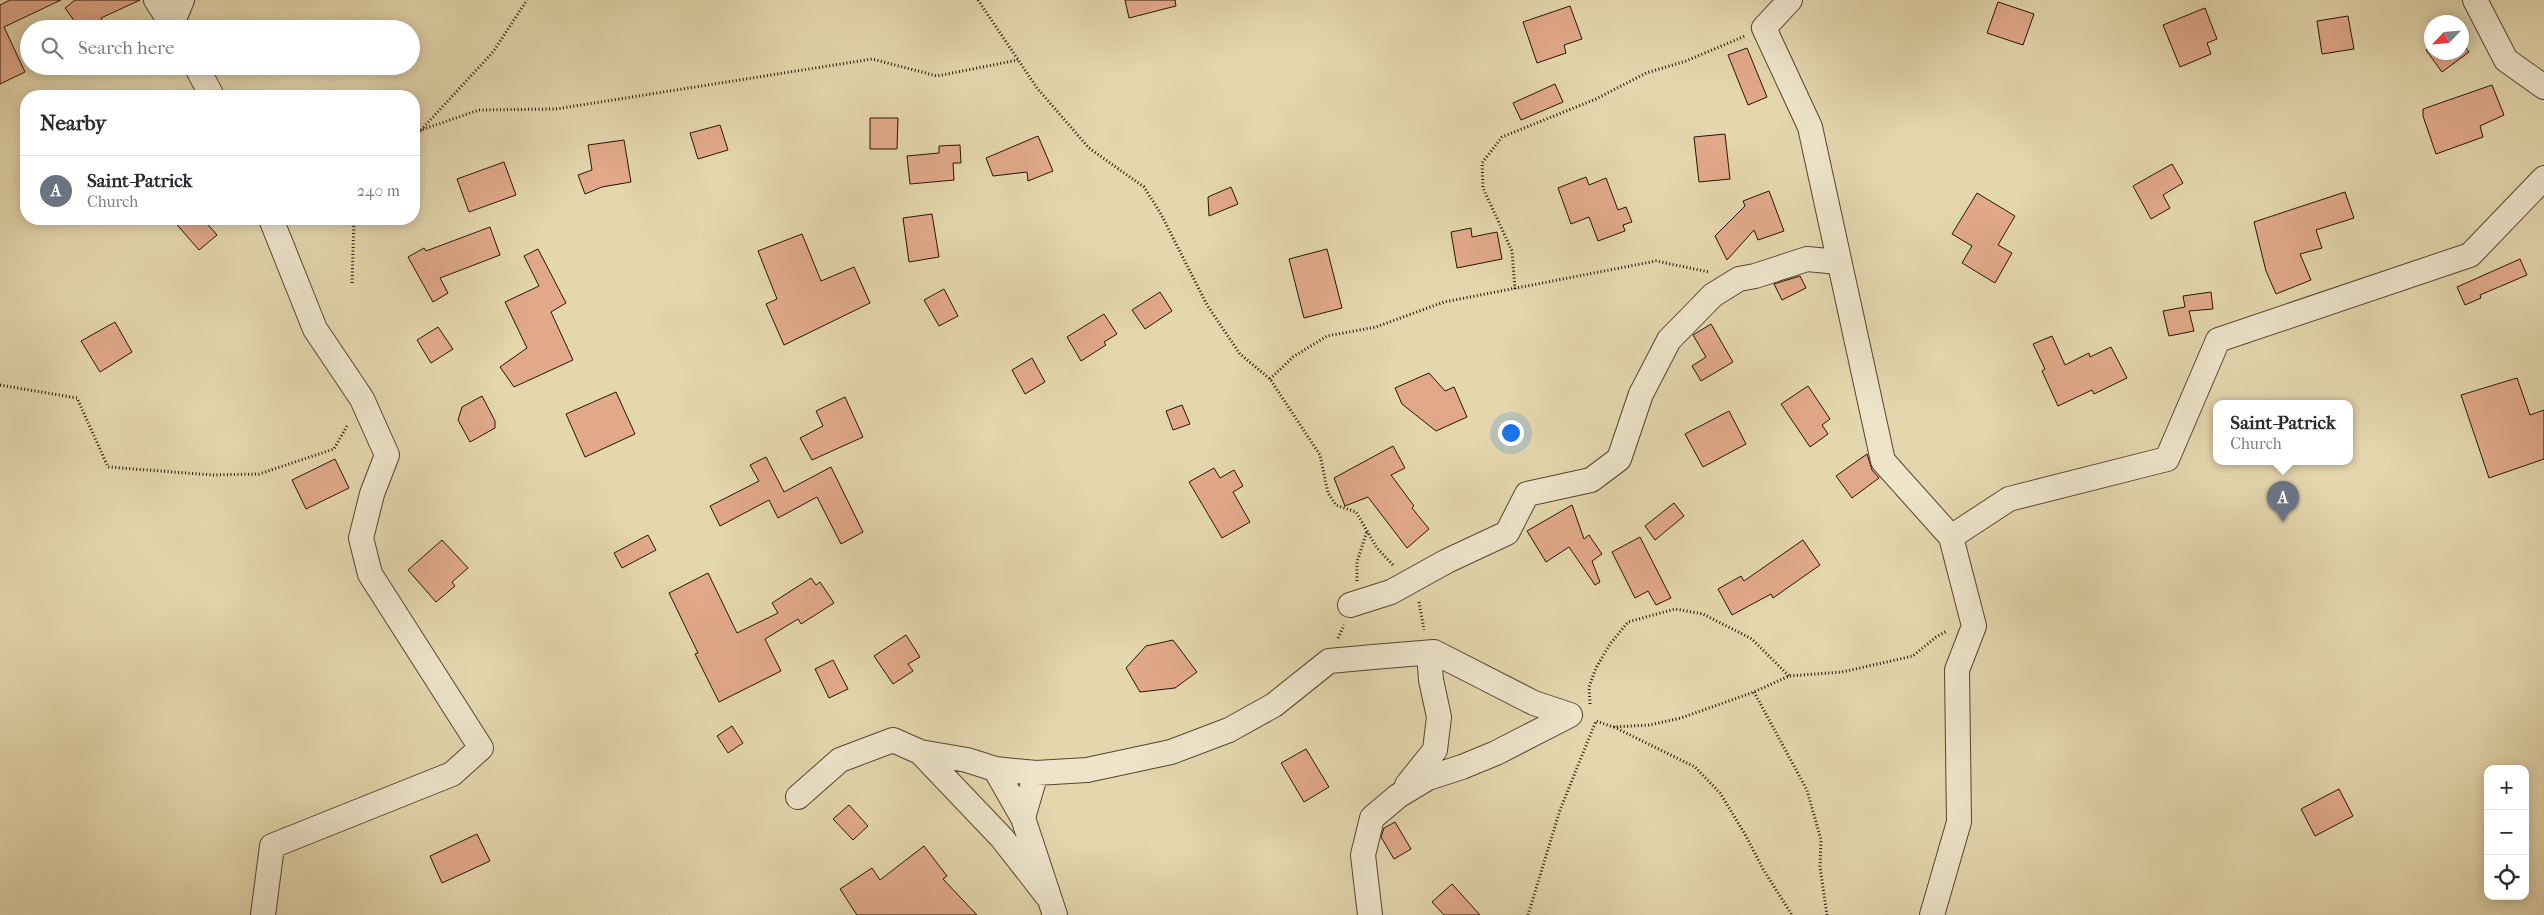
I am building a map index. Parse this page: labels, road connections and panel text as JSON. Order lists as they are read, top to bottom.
{
  "north": "bottom left",
  "page": {
    "search": "Search here",
    "heading": "Nearby",
    "list": [
      {
        "mark": "A",
        "name": "Saint-Patrick",
        "note": "Church",
        "value": "240 m"
      }
    ],
    "popup": ["Saint-Patrick", "Church"],
    "pins": "A",
    "map_buttons": ["+", "−"]
  }
}
